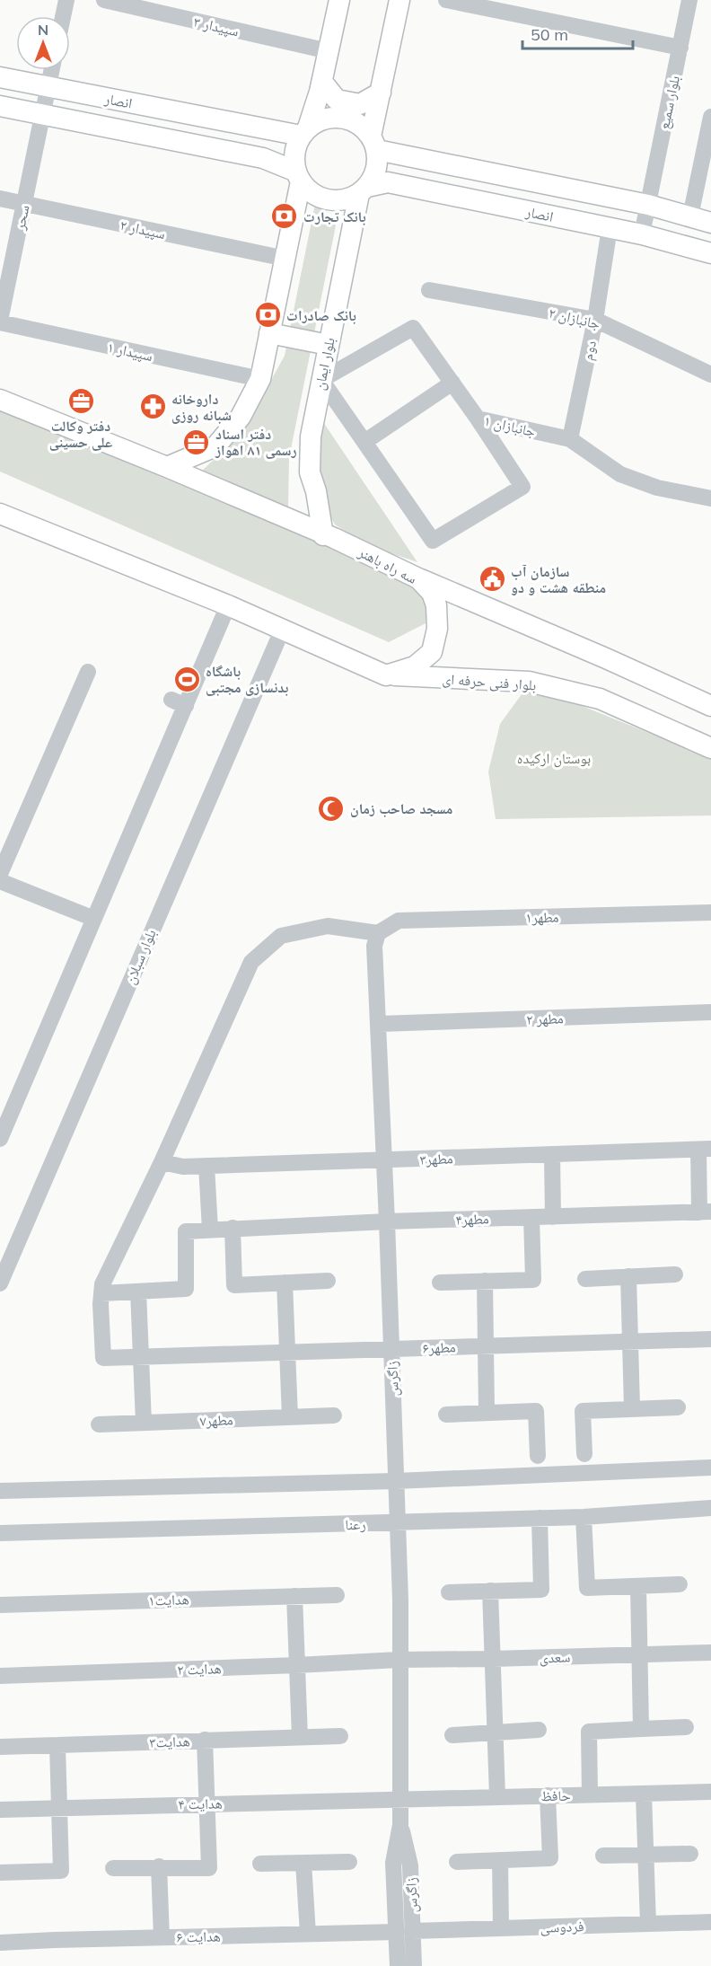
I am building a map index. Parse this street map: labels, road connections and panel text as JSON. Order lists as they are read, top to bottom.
{
  "streets": {
    "main road": [
      "انصار",
      "بلوار ایمان",
      "سه راه باهنر",
      "بلوار فنی حرفه ای"
    ],
    "street": [
      "سپیدار ۳",
      "بلوار سمیع",
      "سحر",
      "سپیدار ۲",
      "جانبازان ۲",
      "دوم",
      "سپیدار ۱",
      "جانبازان ۱",
      "مطهر۱",
      "بلوار سبلان",
      "مطهر ۲",
      "مطهر۳",
      "مطهر۴",
      "مطهر۶",
      "زاگرس",
      "مطهر۷",
      "رعنا",
      "هدایت۱",
      "سعدی",
      "هدایت ۲",
      "هدایت۳",
      "حافظ",
      "هدایت ۴",
      "فردوسی",
      "هدایت ۶"
    ]
  },
  "crossings": [
    ["انصار", "بلوار سمیع"],
    ["انصار", "سحر"],
    ["انصار", "دوم"],
    ["انصار", "بلوار ایمان"],
    ["سحر", "سپیدار ۲"],
    ["سحر", "سپیدار ۱"],
    ["جانبازان ۲", "دوم"],
    ["دوم", "جانبازان ۱"],
    ["بلوار ایمان", "جانبازان ۱"],
    ["بلوار ایمان", "سه راه باهنر"],
    ["سه راه باهنر", "بلوار فنی حرفه ای"],
    ["مطهر۱", "زاگرس"],
    ["مطهر ۲", "زاگرس"],
    ["مطهر۳", "زاگرس"],
    ["مطهر۴", "زاگرس"],
    ["مطهر۶", "زاگرس"],
    ["زاگرس", "رعنا"],
    ["زاگرس", "سعدی"],
    ["زاگرس", "هدایت ۲"],
    ["زاگرس", "حافظ"],
    ["زاگرس", "هدایت ۴"],
    ["زاگرس", "فردوسی"],
    ["زاگرس", "هدایت ۶"],
    ["سعدی", "هدایت ۲"],
    ["حافظ", "هدایت ۴"],
    ["فردوسی", "هدایت ۶"]
  ],
  "parks": ["بوستان ارکیده"],
  "places": {
    "bank": ["بانک تجارت", "بانک صادرات"],
    "office": ["دفتر وکالت علی حسینی", "دفتر اسناد رسمی ۸۱ اهواز"],
    "pharmacy": ["داروخانه شبانه روزی"],
    "public building": ["سازمان آب منطقه هشت و دو"],
    "sports": ["باشگاه بدنسازی مجتبی"],
    "mosque": ["مسجد صاحب زمان"]
  },
  "scale_bar": "50 m",
  "north": "top"
}
